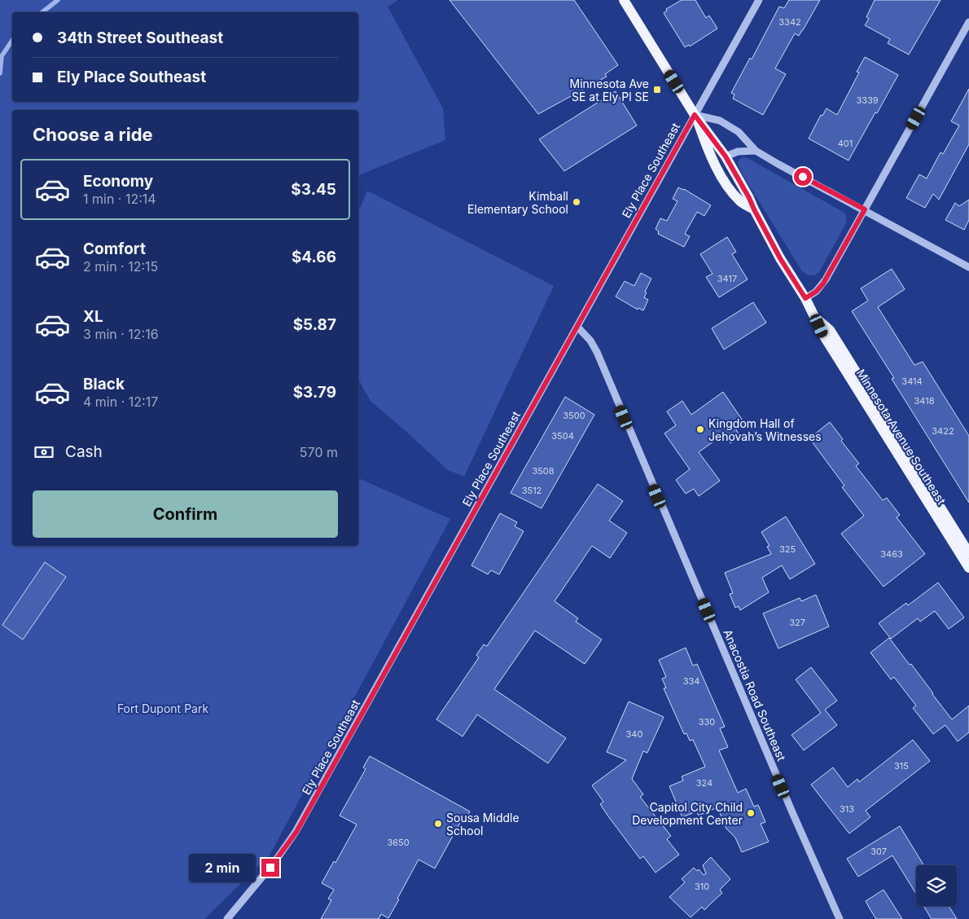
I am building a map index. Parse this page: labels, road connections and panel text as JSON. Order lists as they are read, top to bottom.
{
  "streets": {
    "main road": ["Minnesota Avenue Southeast"],
    "street": ["Ely Place Southeast", "Anacostia Road Southeast"]
  },
  "crossings": [
    ["Ely Place Southeast", "Minnesota Avenue Southeast"],
    ["Ely Place Southeast", "Anacostia Road Southeast"]
  ],
  "parks": ["Fort Dupont Park"],
  "places": {
    "transit": ["Minnesota Ave SE at Ely Pl SE"],
    "other": [
      "Kimball Elementary School",
      "Kingdom Hall of Jehovah’s Witnesses",
      "Capitol City Child Development Center",
      "Sousa Middle School"
    ]
  },
  "house_numbers": [
    "3342",
    "3339",
    "401",
    "3417",
    "3414",
    "3418",
    "3500",
    "3422",
    "3504",
    "3508",
    "3512",
    "325",
    "3463",
    "327",
    "334",
    "330",
    "340",
    "315",
    "324",
    "313",
    "3650",
    "307",
    "310"
  ],
  "page": {
    "banner": ["34th Street Southeast", "Ely Place Southeast"],
    "heading": "Choose a ride",
    "list": [
      {
        "name": "Economy",
        "note": "1 min · 12:14",
        "value": "$3.45"
      },
      {
        "name": "Comfort",
        "note": "2 min · 12:15",
        "value": "$4.66"
      },
      {
        "name": "XL",
        "note": "3 min · 12:16",
        "value": "$5.87"
      },
      {
        "name": "Black",
        "note": "4 min · 12:17",
        "value": "$3.79"
      }
    ],
    "pay": ["Cash", "570 m"],
    "buttons": "Confirm",
    "bubble": "2 min"
  }
}
